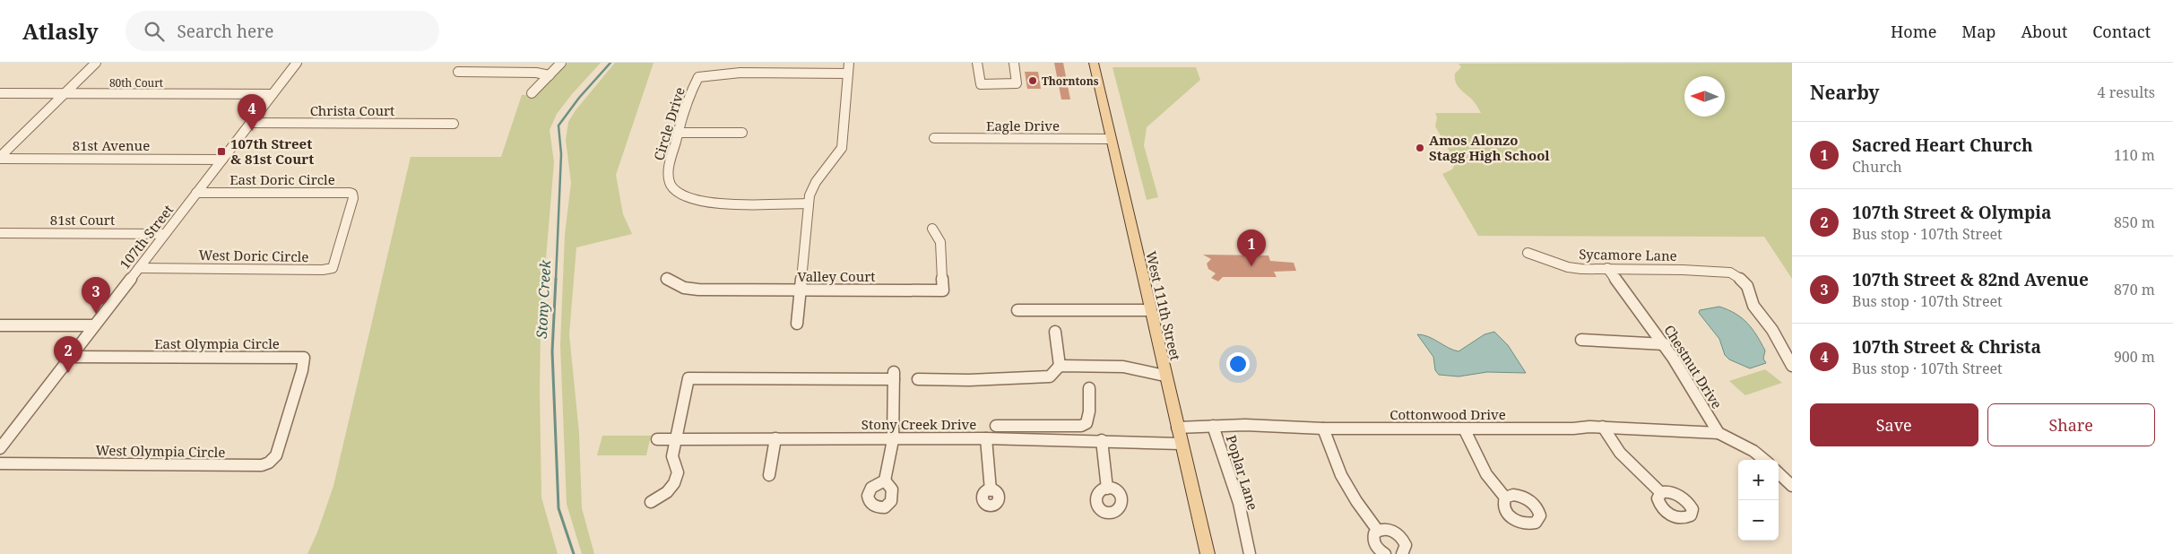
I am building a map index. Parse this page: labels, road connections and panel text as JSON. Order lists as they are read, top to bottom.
{
  "streets": {
    "main road": ["West 111th Street"],
    "street": [
      "80th Court",
      "Christa Court",
      "Circle Drive",
      "Eagle Drive",
      "81st Avenue",
      "East Doric Circle",
      "81st Court",
      "107th Street",
      "Sycamore Lane",
      "West Doric Circle",
      "Valley Court",
      "East Olympia Circle",
      "Chestnut Drive",
      "Cottonwood Drive",
      "Stony Creek Drive",
      "West Olympia Circle",
      "Poplar Lane"
    ]
  },
  "crossings": [
    ["80th Court", "107th Street"],
    ["Christa Court", "107th Street"],
    ["Eagle Drive", "West 111th Street"],
    ["81st Avenue", "107th Street"],
    ["East Doric Circle", "107th Street"],
    ["East Doric Circle", "West Doric Circle"],
    ["81st Court", "107th Street"],
    ["107th Street", "West Doric Circle"],
    ["107th Street", "East Olympia Circle"],
    ["Sycamore Lane", "Chestnut Drive"],
    ["West 111th Street", "Cottonwood Drive"],
    ["West 111th Street", "Stony Creek Drive"],
    ["East Olympia Circle", "West Olympia Circle"],
    ["Chestnut Drive", "Cottonwood Drive"],
    ["Cottonwood Drive", "Poplar Lane"]
  ],
  "water": ["Stony Creek"],
  "places": {
    "other": ["Thorntons", "Amos Alonzo Stagg High School"],
    "transit": ["107th Street & 81st Court"]
  },
  "north": "left",
  "page": {
    "header": "Atlasly",
    "search": "Search here",
    "nav": [
      "Home",
      "Map",
      "About",
      "Contact"
    ],
    "heading": ["Nearby", "4 results"],
    "pins": [
      "4",
      "1",
      "3",
      "2"
    ],
    "list": [
      {
        "mark": "1",
        "name": "Sacred Heart Church",
        "note": "Church",
        "value": "110 m"
      },
      {
        "mark": "2",
        "name": "107th Street & Olympia",
        "note": "Bus stop · 107th Street",
        "value": "850 m"
      },
      {
        "mark": "3",
        "name": "107th Street & 82nd Avenue",
        "note": "Bus stop · 107th Street",
        "value": "870 m"
      },
      {
        "mark": "4",
        "name": "107th Street & Christa",
        "note": "Bus stop · 107th Street",
        "value": "900 m"
      }
    ],
    "buttons": ["Save", "Share"],
    "map_buttons": ["+", "−"]
  }
}
